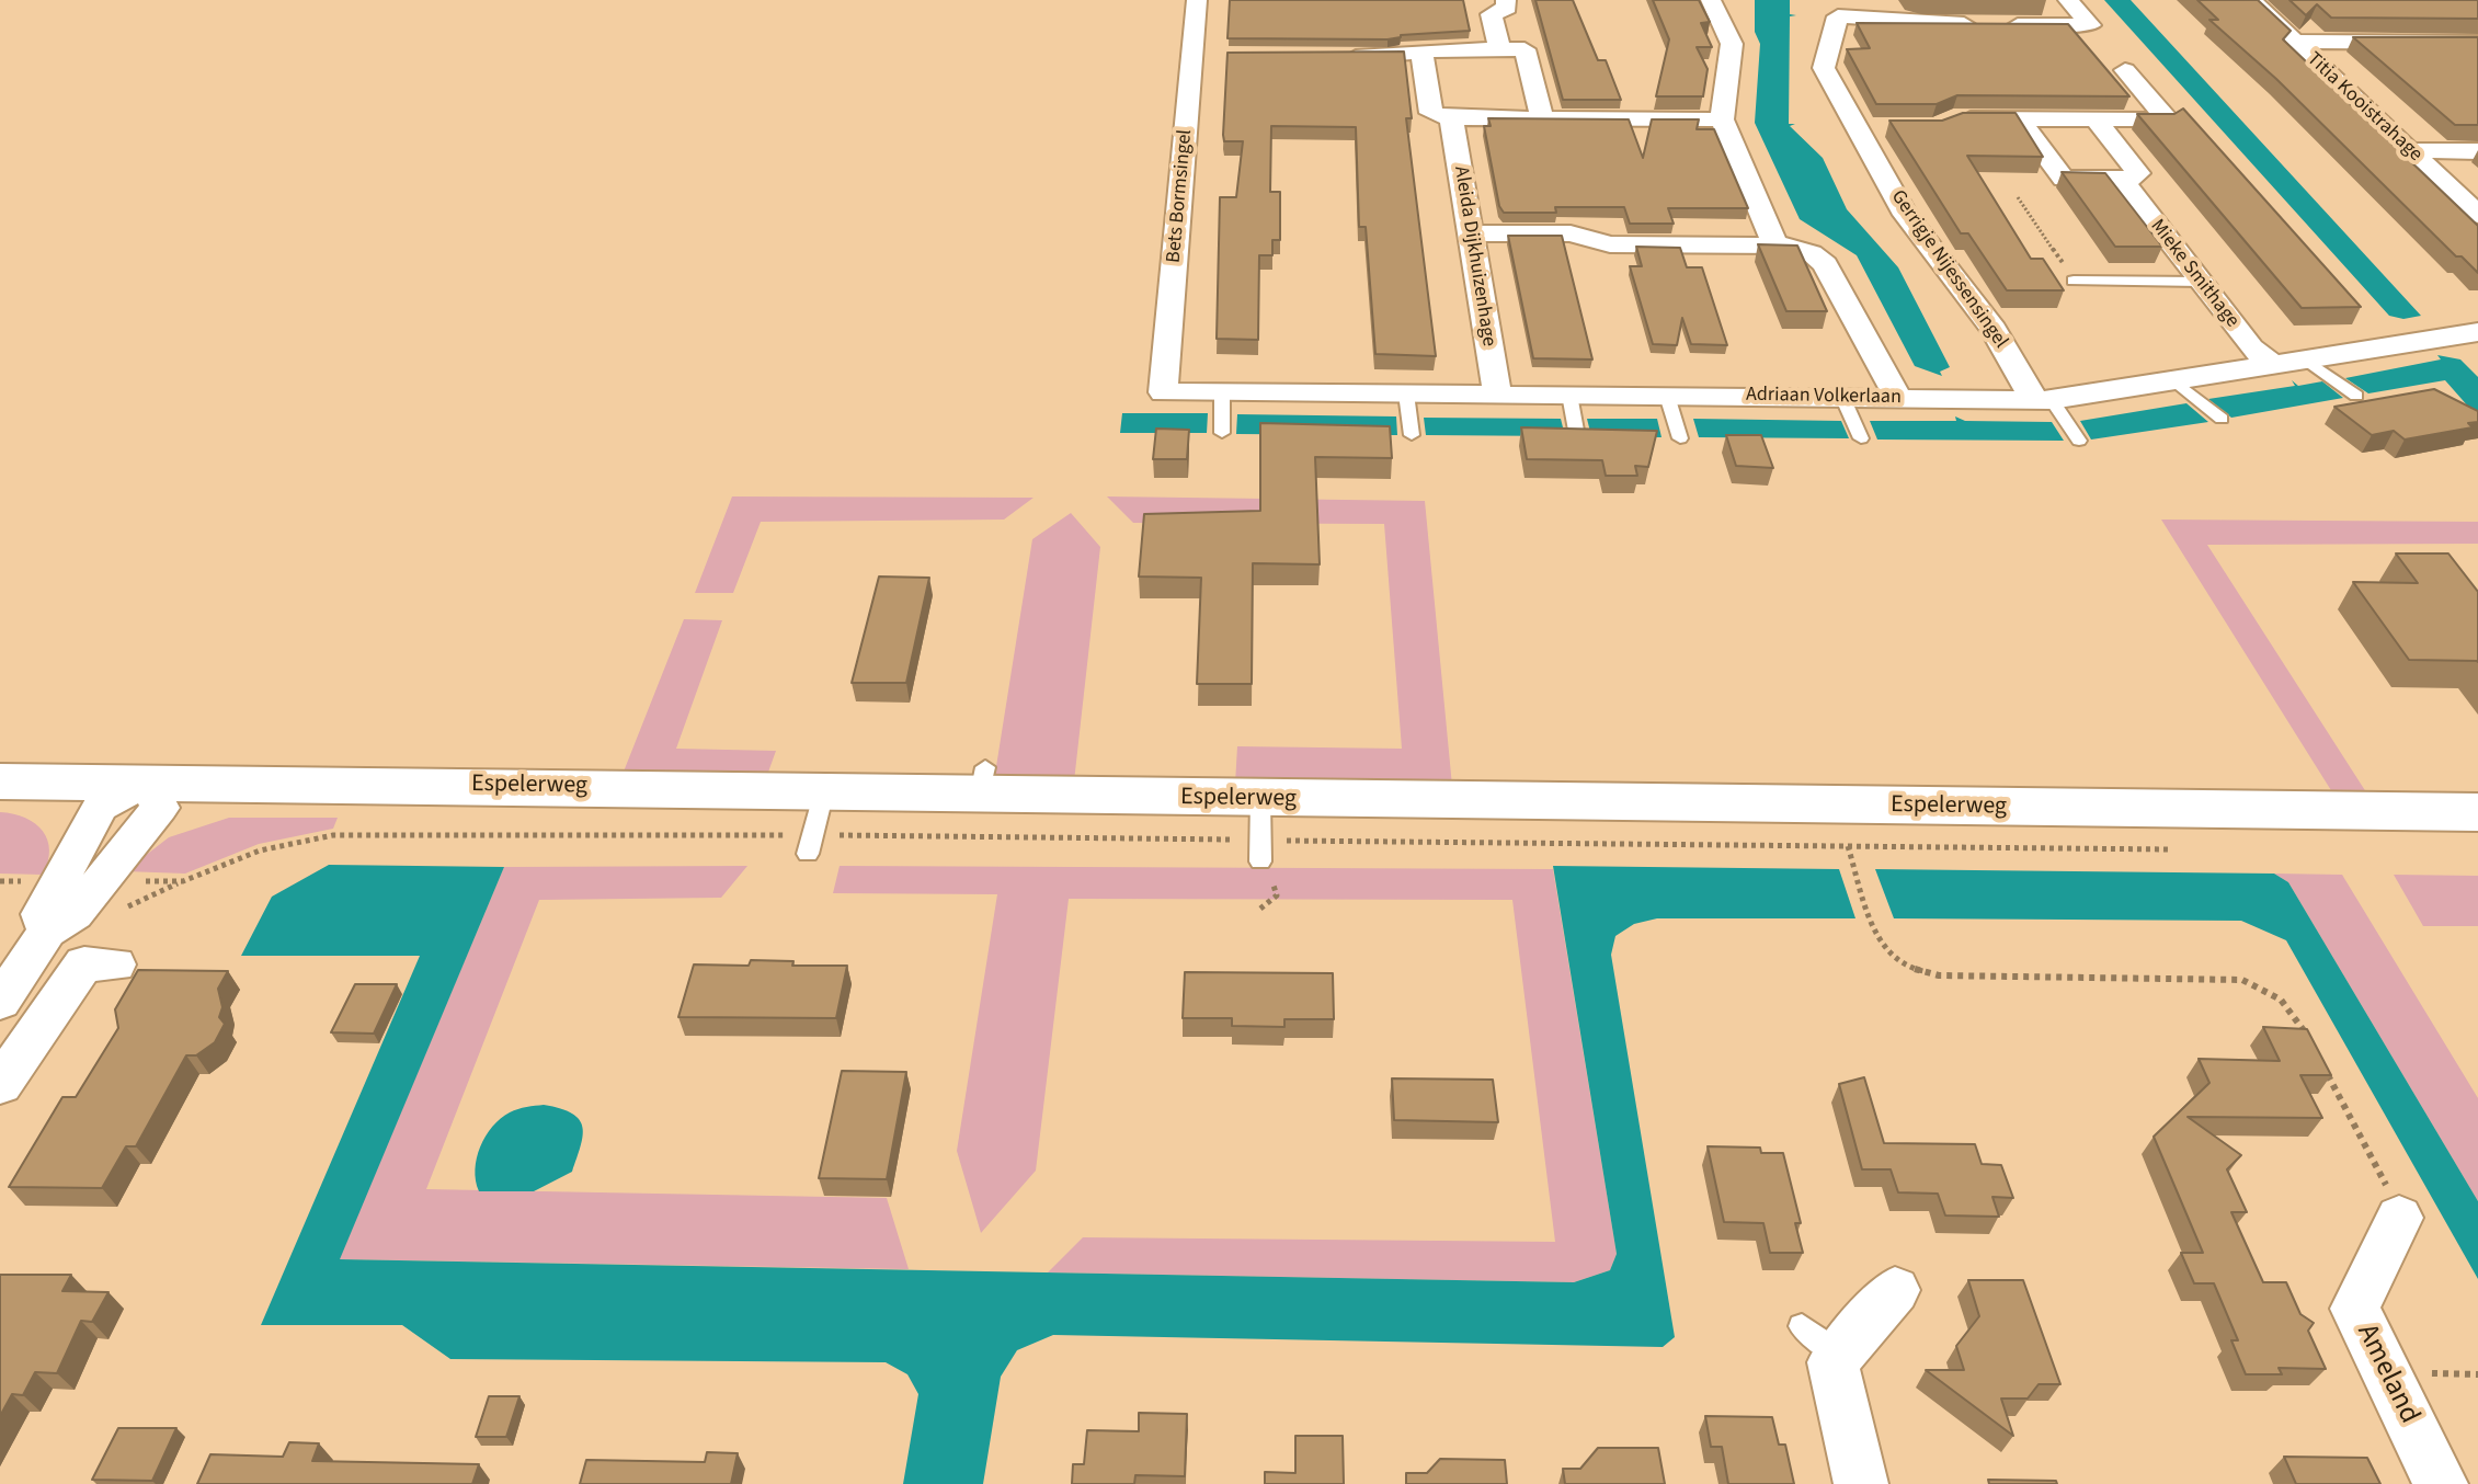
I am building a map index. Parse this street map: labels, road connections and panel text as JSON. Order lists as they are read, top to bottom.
{
  "streets": {
    "main road": ["Espelerweg"],
    "street": [
      "Titia Kooistrahage",
      "Bets Bormsingel",
      "Aleida Dijkhuizenhage",
      "Gerrigje Nijessensingel",
      "Mieke Smithage",
      "Adriaan Volkerlaan",
      "Ameland"
    ]
  },
  "crossings": [
    ["Bets Bormsingel", "Adriaan Volkerlaan"],
    ["Aleida Dijkhuizenhage", "Adriaan Volkerlaan"],
    ["Gerrigje Nijessensingel", "Adriaan Volkerlaan"],
    ["Mieke Smithage", "Adriaan Volkerlaan"]
  ]
}
